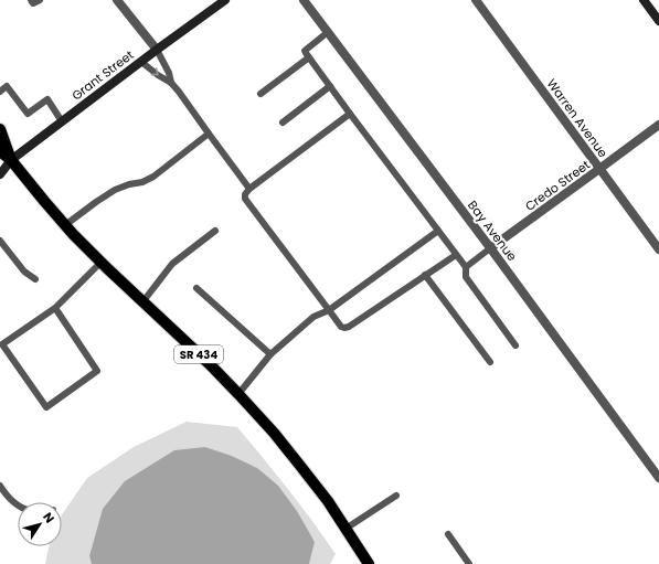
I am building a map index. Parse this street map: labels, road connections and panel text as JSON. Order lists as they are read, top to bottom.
{
  "streets": {
    "main road": ["SR 434"],
    "street": [
      "Grant Street",
      "Warren Avenue",
      "Credo Street",
      "Bay Avenue"
    ]
  },
  "crossings": [
    ["Grant Street", "SR 434"],
    ["Warren Avenue", "Credo Street"],
    ["Credo Street", "Bay Avenue"]
  ],
  "north": "top right"
}
